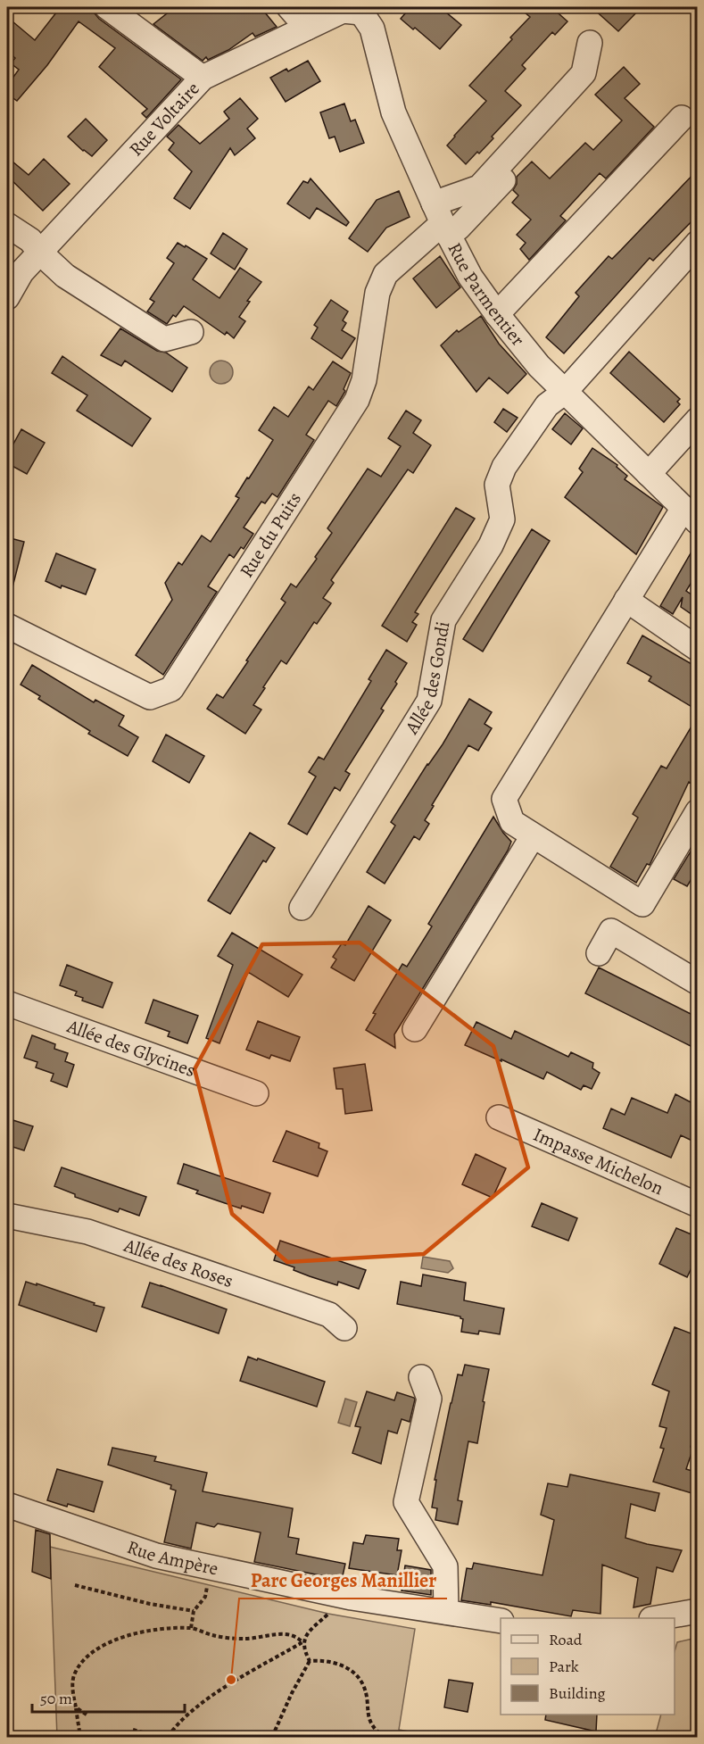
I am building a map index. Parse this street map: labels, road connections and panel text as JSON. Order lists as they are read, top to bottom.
{
  "streets": {
    "street": [
      "Rue Voltaire",
      "Rue Parmentier",
      "Rue du Puits",
      "Allée des Gondi",
      "Allée des Glycines",
      "Impasse Michelon",
      "Allée des Roses",
      "Rue Ampère"
    ]
  },
  "crossings": [
    ["Rue Voltaire", "Rue Parmentier"],
    ["Rue Parmentier", "Rue du Puits"],
    ["Rue Parmentier", "Allée des Gondi"]
  ],
  "places": ["Parc Georges Manillier"],
  "legend": ["Road", "Park", "Building"],
  "scale_bar": "50 m"
}
